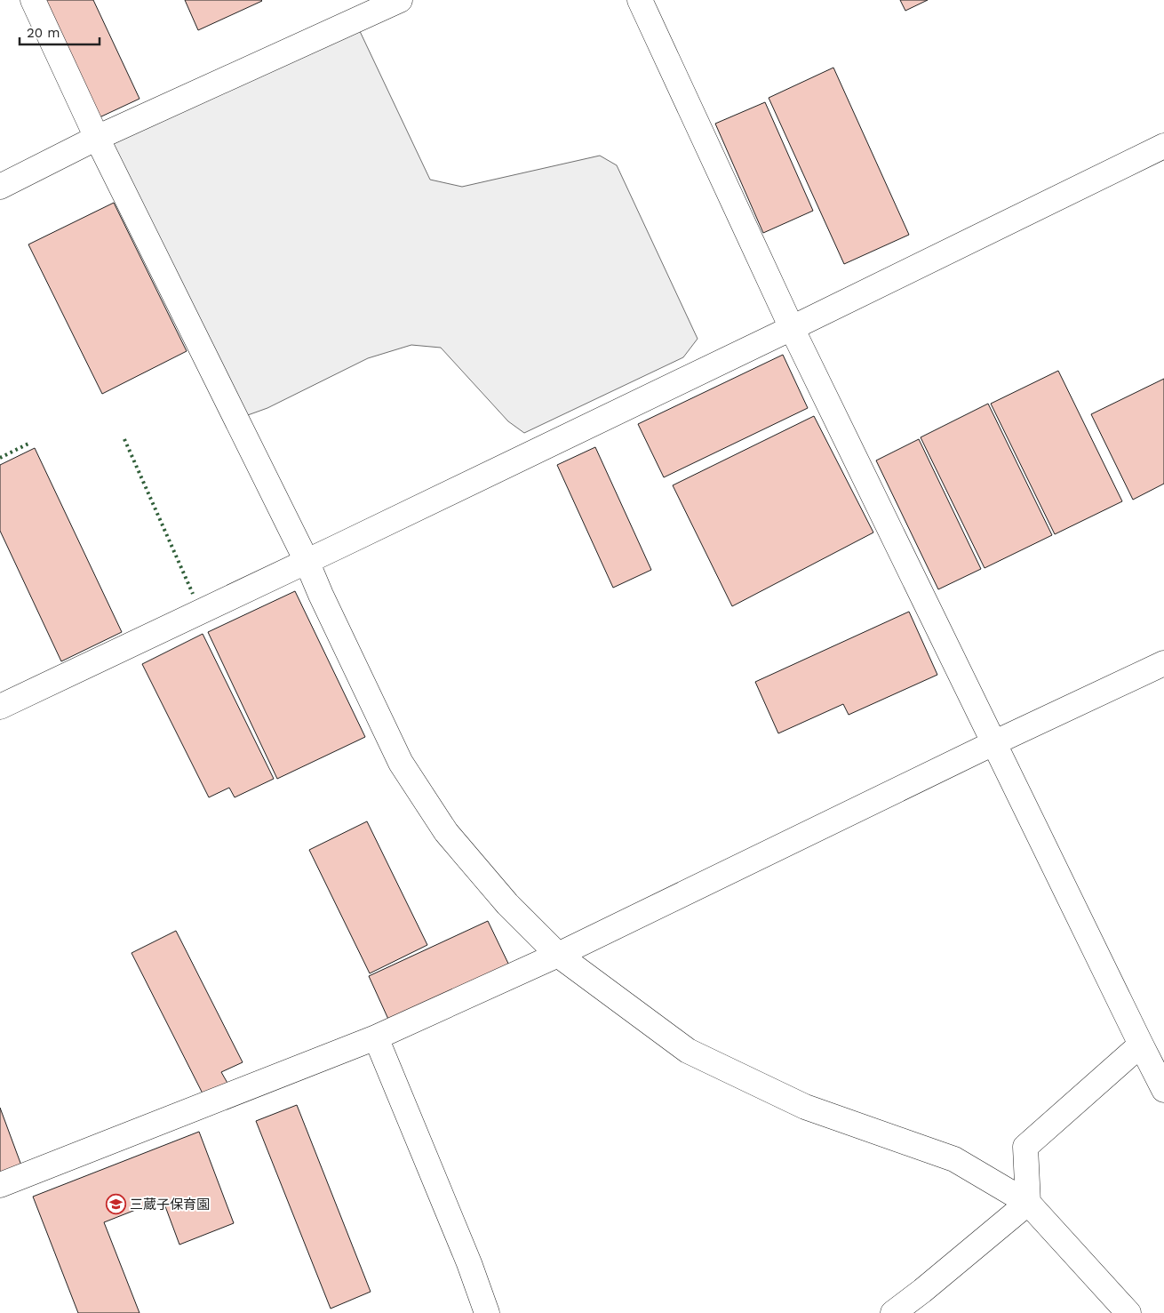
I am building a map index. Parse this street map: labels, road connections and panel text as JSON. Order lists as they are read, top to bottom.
{
  "places": {
    "school or university": ["三蔵子保育園"]
  },
  "scale_bar": "20 m"
}
